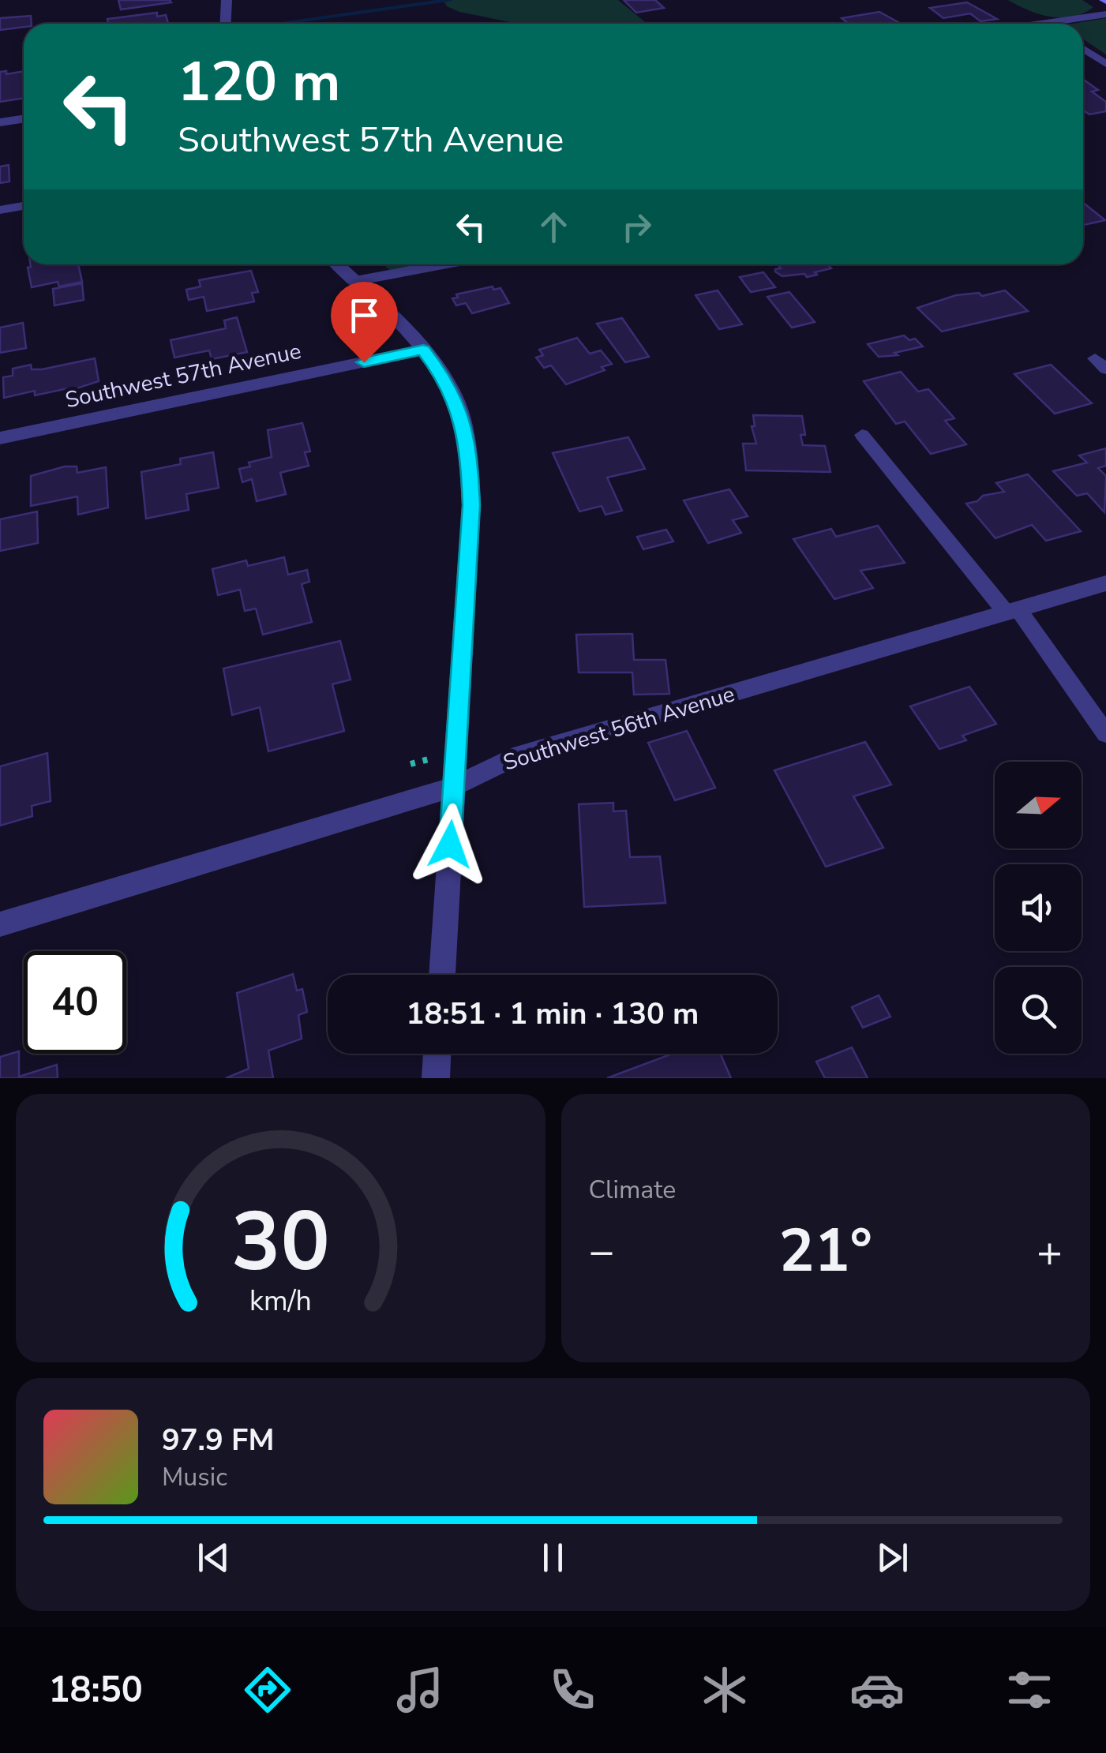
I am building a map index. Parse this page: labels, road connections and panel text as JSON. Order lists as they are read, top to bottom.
{
  "streets": {
    "street": ["Southwest 57th Avenue", "Southwest 56th Avenue"]
  },
  "north": "right",
  "page": {
    "turn": ["120 m", "Southwest 57th Avenue"],
    "limit": "40",
    "trip": "18:51 · 1 min · 130 m",
    "tile": "Climate",
    "heat": ["−", "21°", "+"],
    "song": ["97.9 FM", "Music"],
    "tabs": "18:50",
    "gauge": ["30", "km/h"]
  }
}
